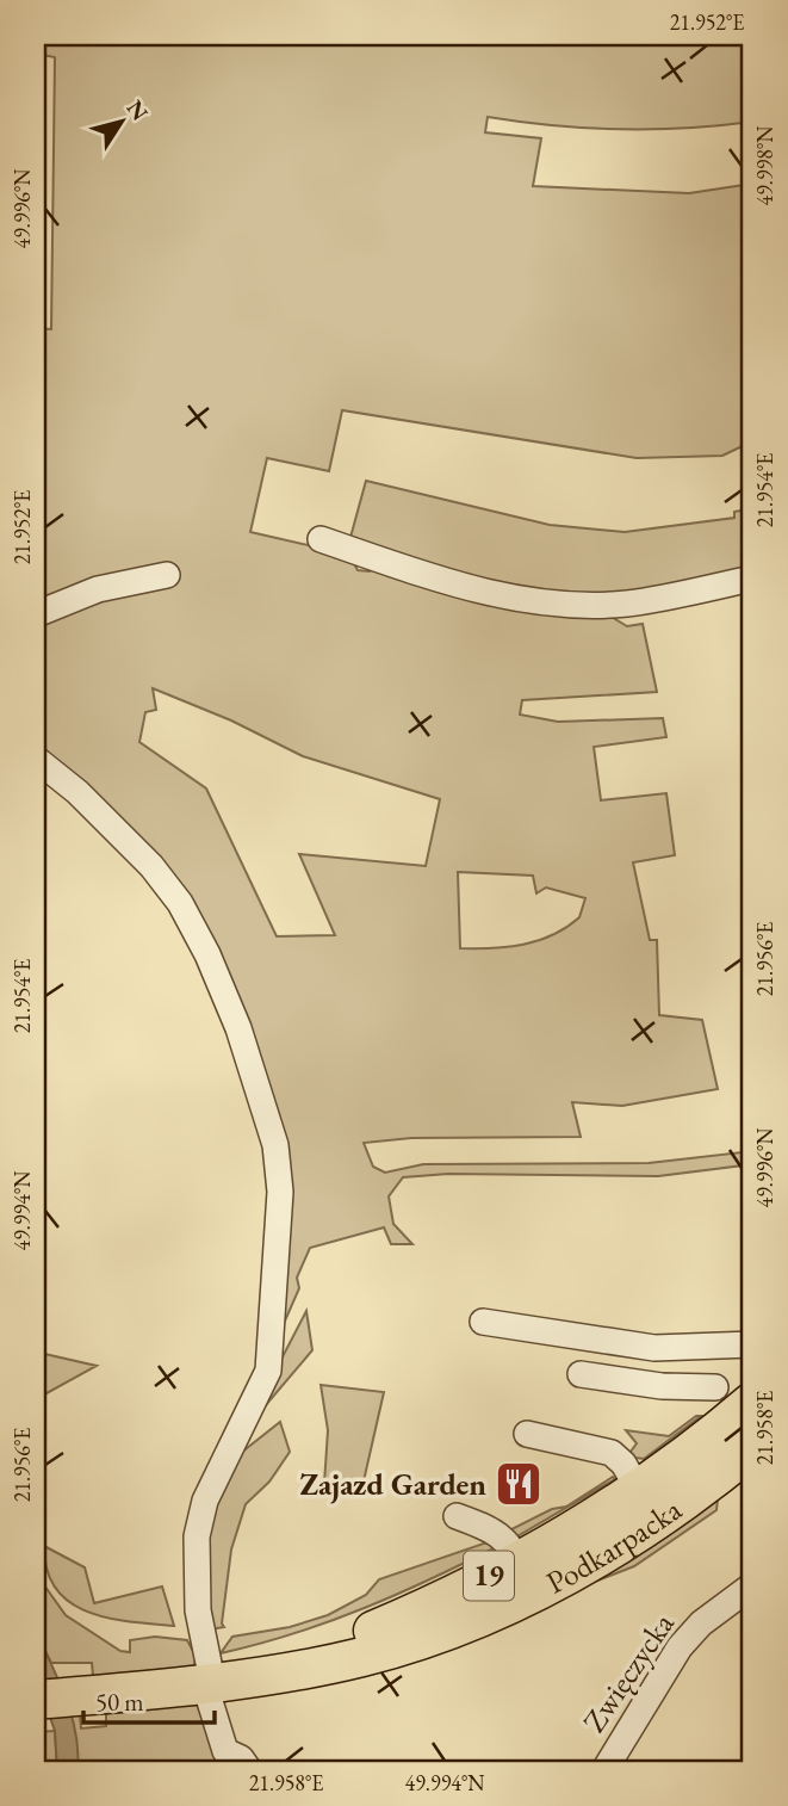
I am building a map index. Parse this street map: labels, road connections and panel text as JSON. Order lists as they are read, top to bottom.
{
  "streets": {
    "highway": ["Podkarpacka", "19"],
    "street": ["Zwięczycka"]
  },
  "crossings": [
    ["Podkarpacka", "19"]
  ],
  "places": {
    "restaurant": ["Zajazd Garden"]
  },
  "scale_bar": "50 m",
  "north": "top right",
  "coordinates": [
    "21.952°E",
    "49.998°N",
    "49.996°N",
    "21.954°E",
    "21.956°E",
    "49.994°N",
    "21.958°E"
  ]
}
